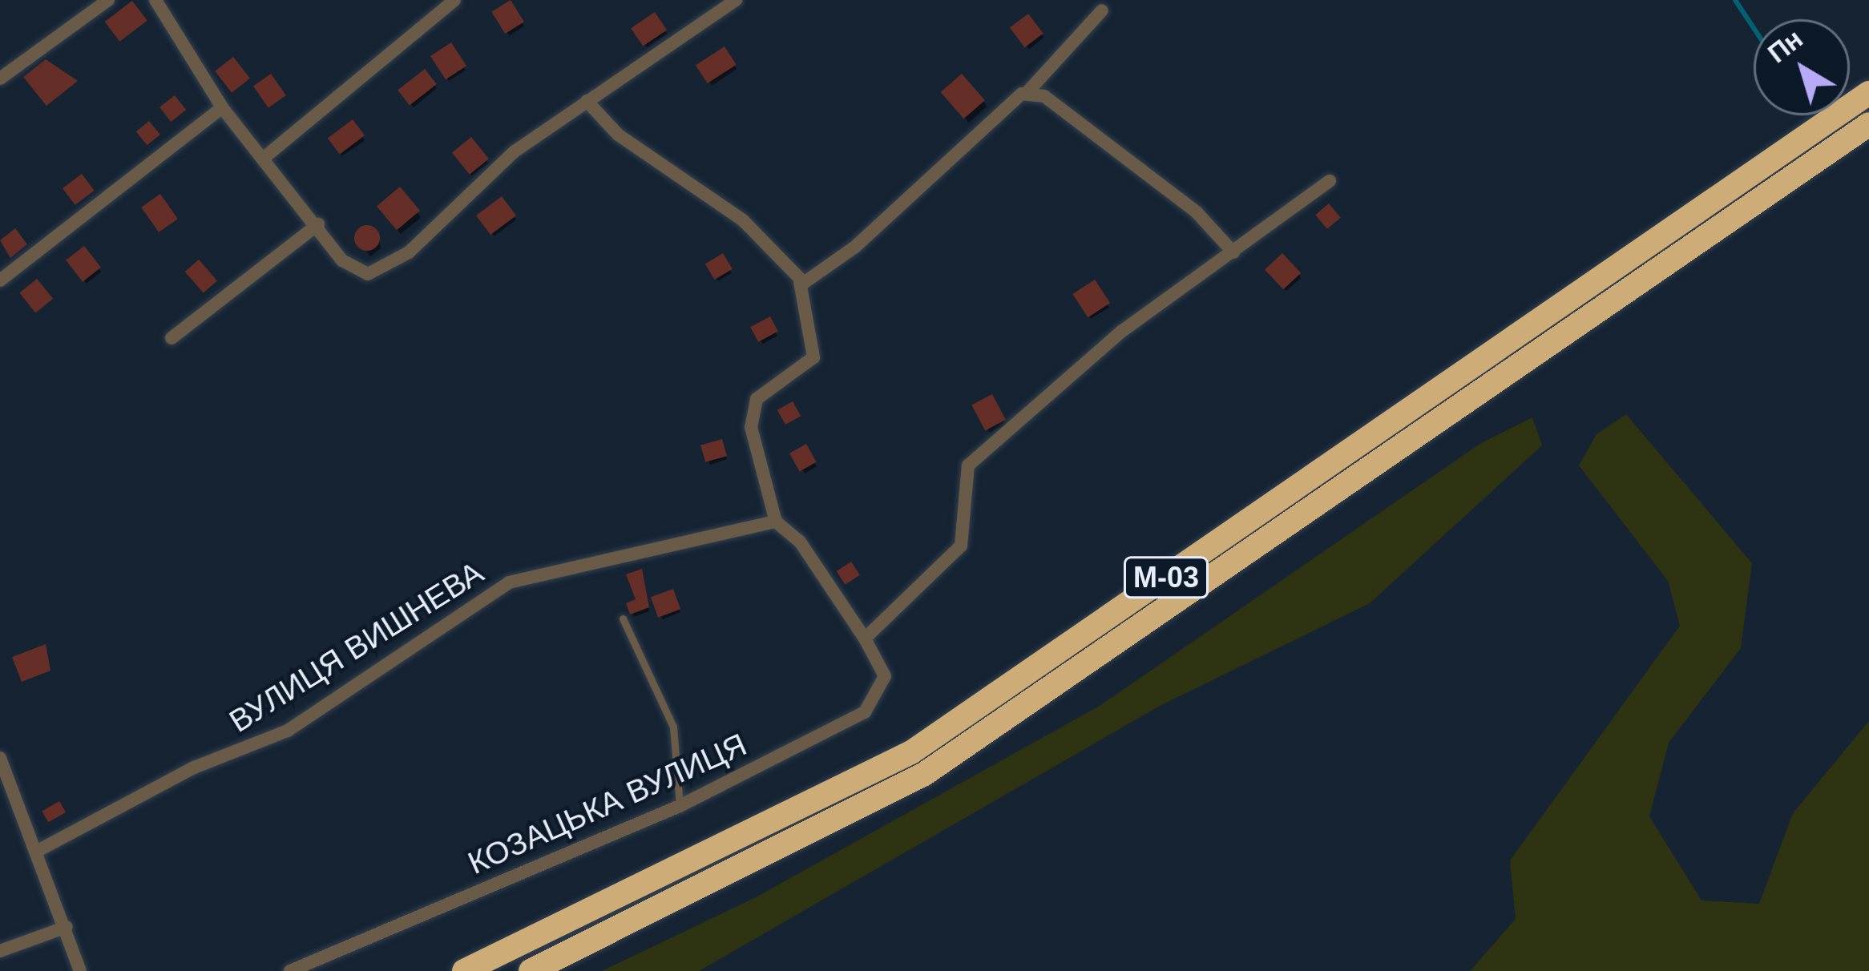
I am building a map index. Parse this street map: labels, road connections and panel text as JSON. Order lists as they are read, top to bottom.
{
  "streets": {
    "highway": ["М-03"],
    "street": ["ВУЛИЦЯ ВИШНЕВА", "КОЗАЦЬКА ВУЛИЦЯ"]
  },
  "crossings": [
    ["ВУЛИЦЯ ВИШНЕВА", "КОЗАЦЬКА ВУЛИЦЯ"]
  ],
  "north": "top left"
}
